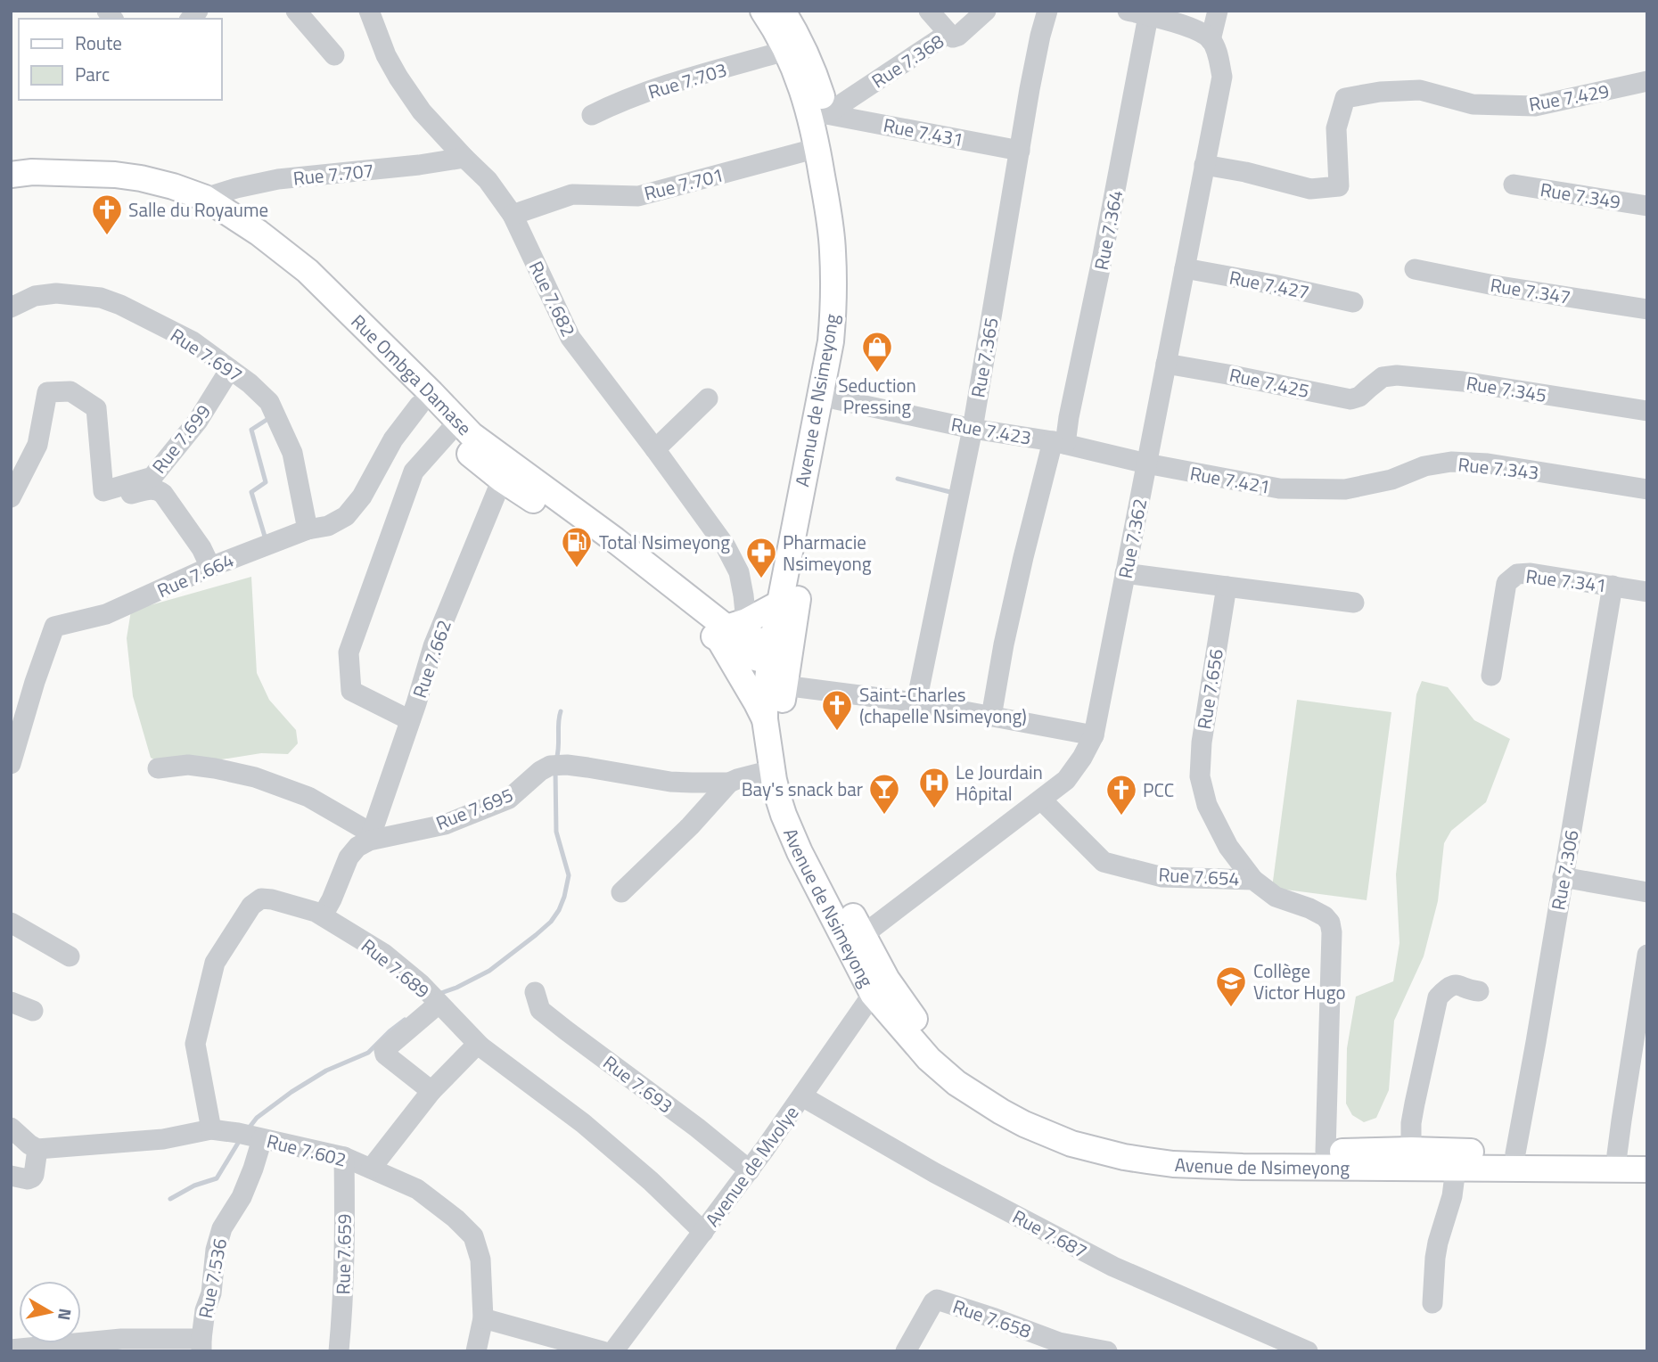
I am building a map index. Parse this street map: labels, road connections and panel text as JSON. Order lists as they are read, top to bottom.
{
  "streets": {
    "main road": ["Rue Ombga Damase", "Avenue de Nsimeyong"],
    "street": [
      "Rue 7.368",
      "Rue 7.703",
      "Rue 7.429",
      "Rue 7.431",
      "Rue 7.707",
      "Rue 7.701",
      "Rue 7.349",
      "Rue 7.364",
      "Rue 7.427",
      "Rue 7.347",
      "Rue 7.682",
      "Rue 7.697",
      "Rue 7.365",
      "Rue 7.425",
      "Rue 7.345",
      "Rue 7.423",
      "Rue 7.699",
      "Rue 7.343",
      "Rue 7.421",
      "Rue 7.362",
      "Rue 7.664",
      "Rue 7.341",
      "Rue 7.662",
      "Rue 7.656",
      "Rue 7.695",
      "Rue 7.306",
      "Rue 7.654",
      "Rue 7.689",
      "Rue 7.693",
      "Rue 7.602",
      "Avenue de Mvolye",
      "Rue 7.687",
      "Rue 7.659",
      "Rue 7.536",
      "Rue 7.658"
    ]
  },
  "crossings": [
    ["Rue 7.368", "Rue 7.431"],
    ["Rue 7.368", "Avenue de Nsimeyong"],
    ["Rue 7.703", "Avenue de Nsimeyong"],
    ["Rue 7.429", "Rue 7.362"],
    ["Rue 7.431", "Rue 7.365"],
    ["Rue 7.431", "Avenue de Nsimeyong"],
    ["Rue 7.707", "Rue 7.682"],
    ["Rue 7.707", "Rue Ombga Damase"],
    ["Rue 7.701", "Rue 7.682"],
    ["Rue 7.701", "Avenue de Nsimeyong"],
    ["Rue 7.364", "Rue 7.423"],
    ["Rue 7.427", "Rue 7.362"],
    ["Rue 7.682", "Rue Ombga Damase"],
    ["Rue 7.697", "Rue 7.699"],
    ["Rue 7.697", "Rue 7.664"],
    ["Rue 7.365", "Rue 7.423"],
    ["Rue Ombga Damase", "Avenue de Nsimeyong"],
    ["Rue Ombga Damase", "Rue 7.664"],
    ["Rue Ombga Damase", "Rue 7.662"],
    ["Rue 7.425", "Rue 7.345"],
    ["Rue 7.425", "Rue 7.362"],
    ["Avenue de Nsimeyong", "Rue 7.423"],
    ["Avenue de Nsimeyong", "Rue 7.362"],
    ["Avenue de Nsimeyong", "Rue 7.695"],
    ["Avenue de Nsimeyong", "Rue 7.306"],
    ["Avenue de Nsimeyong", "Rue 7.654"],
    ["Avenue de Nsimeyong", "Avenue de Mvolye"],
    ["Rue 7.423", "Rue 7.421"],
    ["Rue 7.423", "Rue 7.362"],
    ["Rue 7.343", "Rue 7.421"],
    ["Rue 7.421", "Rue 7.362"],
    ["Rue 7.362", "Rue 7.654"],
    ["Rue 7.341", "Rue 7.306"],
    ["Rue 7.662", "Rue 7.695"],
    ["Rue 7.656", "Rue 7.654"],
    ["Rue 7.689", "Rue 7.602"],
    ["Rue 7.689", "Avenue de Mvolye"],
    ["Rue 7.693", "Avenue de Mvolye"],
    ["Rue 7.602", "Rue 7.659"],
    ["Rue 7.602", "Rue 7.536"],
    ["Avenue de Mvolye", "Rue 7.687"]
  ],
  "places": {
    "church": ["Salle du Royaume", "Saint-Charles (chapelle Nsimeyong)", "PCC"],
    "shop": ["Seduction Pressing"],
    "fuel station": ["Total Nsimeyong"],
    "pharmacy": ["Pharmacie Nsimeyong"],
    "hospital": ["Le Jourdain Hôpital"],
    "bar": ["Bay's snack bar"],
    "school or university": ["Collège Victor Hugo"]
  },
  "legend": ["Route", "Parc"],
  "north": "right"
}
